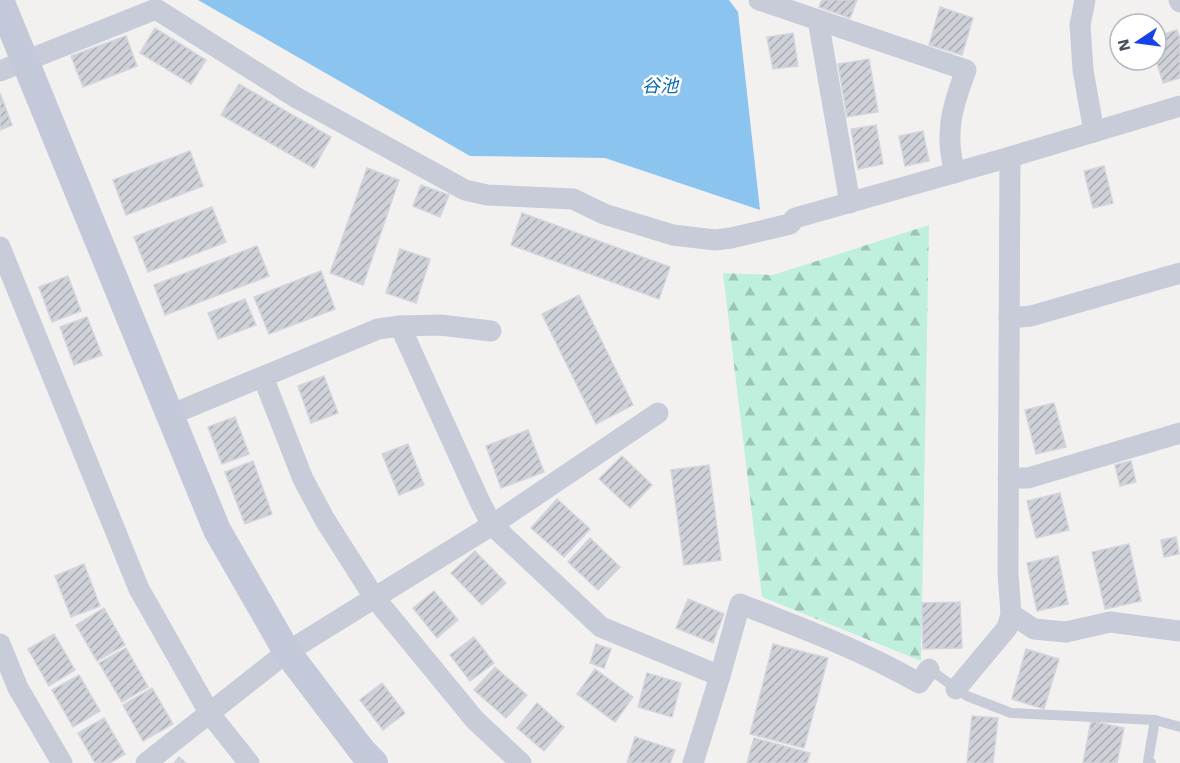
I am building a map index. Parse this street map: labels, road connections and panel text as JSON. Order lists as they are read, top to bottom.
{
  "water": ["谷池"],
  "north": "left"
}
